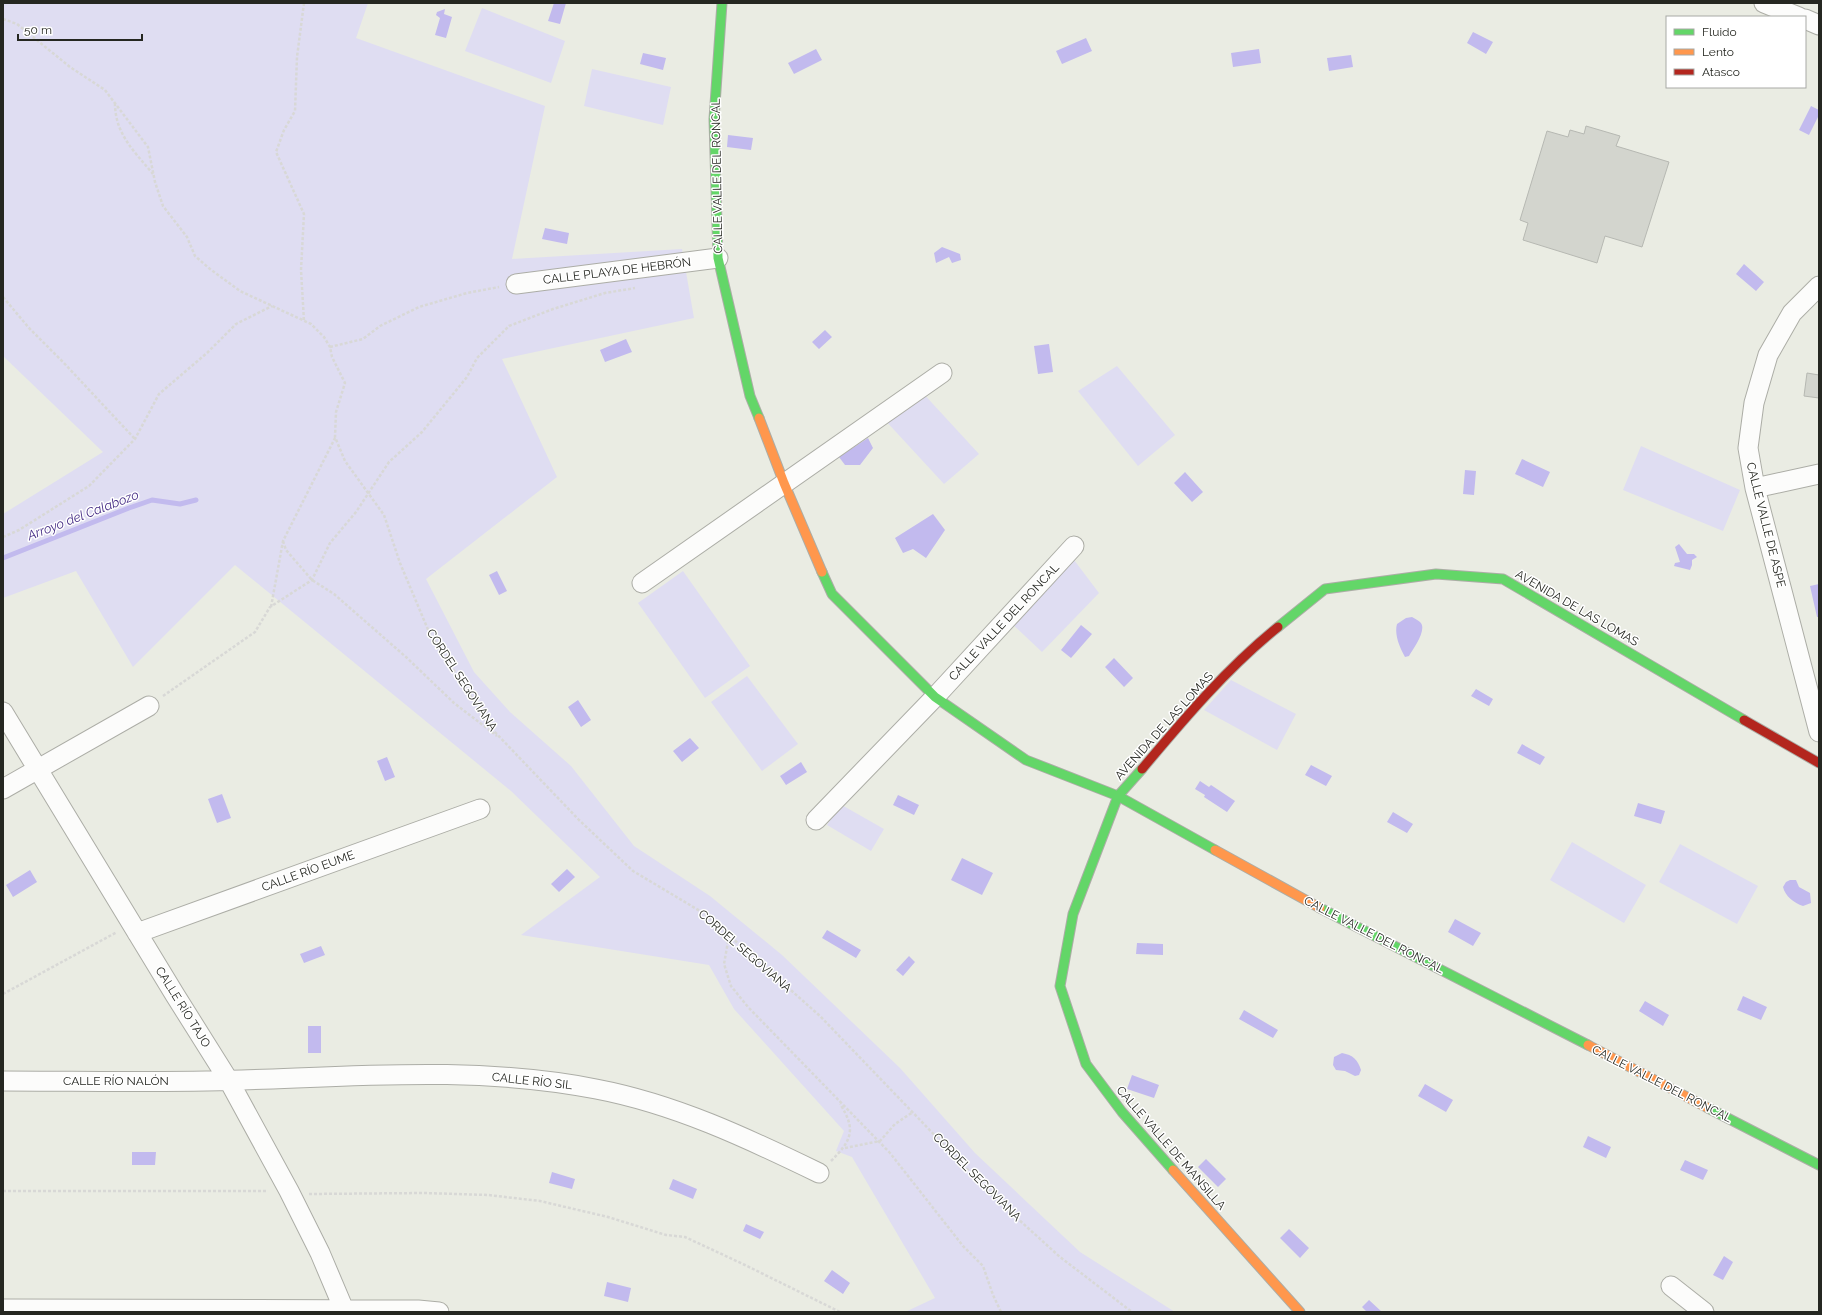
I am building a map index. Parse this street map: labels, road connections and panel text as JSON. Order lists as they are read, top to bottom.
{
  "streets": {
    "street": [
      "CALLE VALLE DEL RONCAL",
      "CALLE PLAYA DE HEBRÓN",
      "CALLE VALLE DE ASPE",
      "AVENIDA DE LAS LOMAS",
      "CALLE RÍO EUME",
      "CALLE RÍO TAJO",
      "CALLE RÍO NALÓN",
      "CALLE RÍO SIL",
      "CALLE VALLE DE MANSILLA"
    ],
    "path": ["CORDEL SEGOVIANA"]
  },
  "crossings": [
    ["CALLE VALLE DEL RONCAL", "CALLE PLAYA DE HEBRÓN"],
    ["CALLE VALLE DEL RONCAL", "AVENIDA DE LAS LOMAS"],
    ["CALLE VALLE DEL RONCAL", "CALLE VALLE DE MANSILLA"],
    ["AVENIDA DE LAS LOMAS", "CALLE VALLE DE MANSILLA"],
    ["CALLE RÍO EUME", "CALLE RÍO TAJO"],
    ["CALLE RÍO TAJO", "CALLE RÍO NALÓN"],
    ["CALLE RÍO TAJO", "CALLE RÍO SIL"],
    ["CALLE RÍO NALÓN", "CALLE RÍO SIL"]
  ],
  "water": ["Arroyo del Calabozo"],
  "legend": ["Fluido", "Lento", "Atasco"],
  "scale_bar": "50 m"
}
